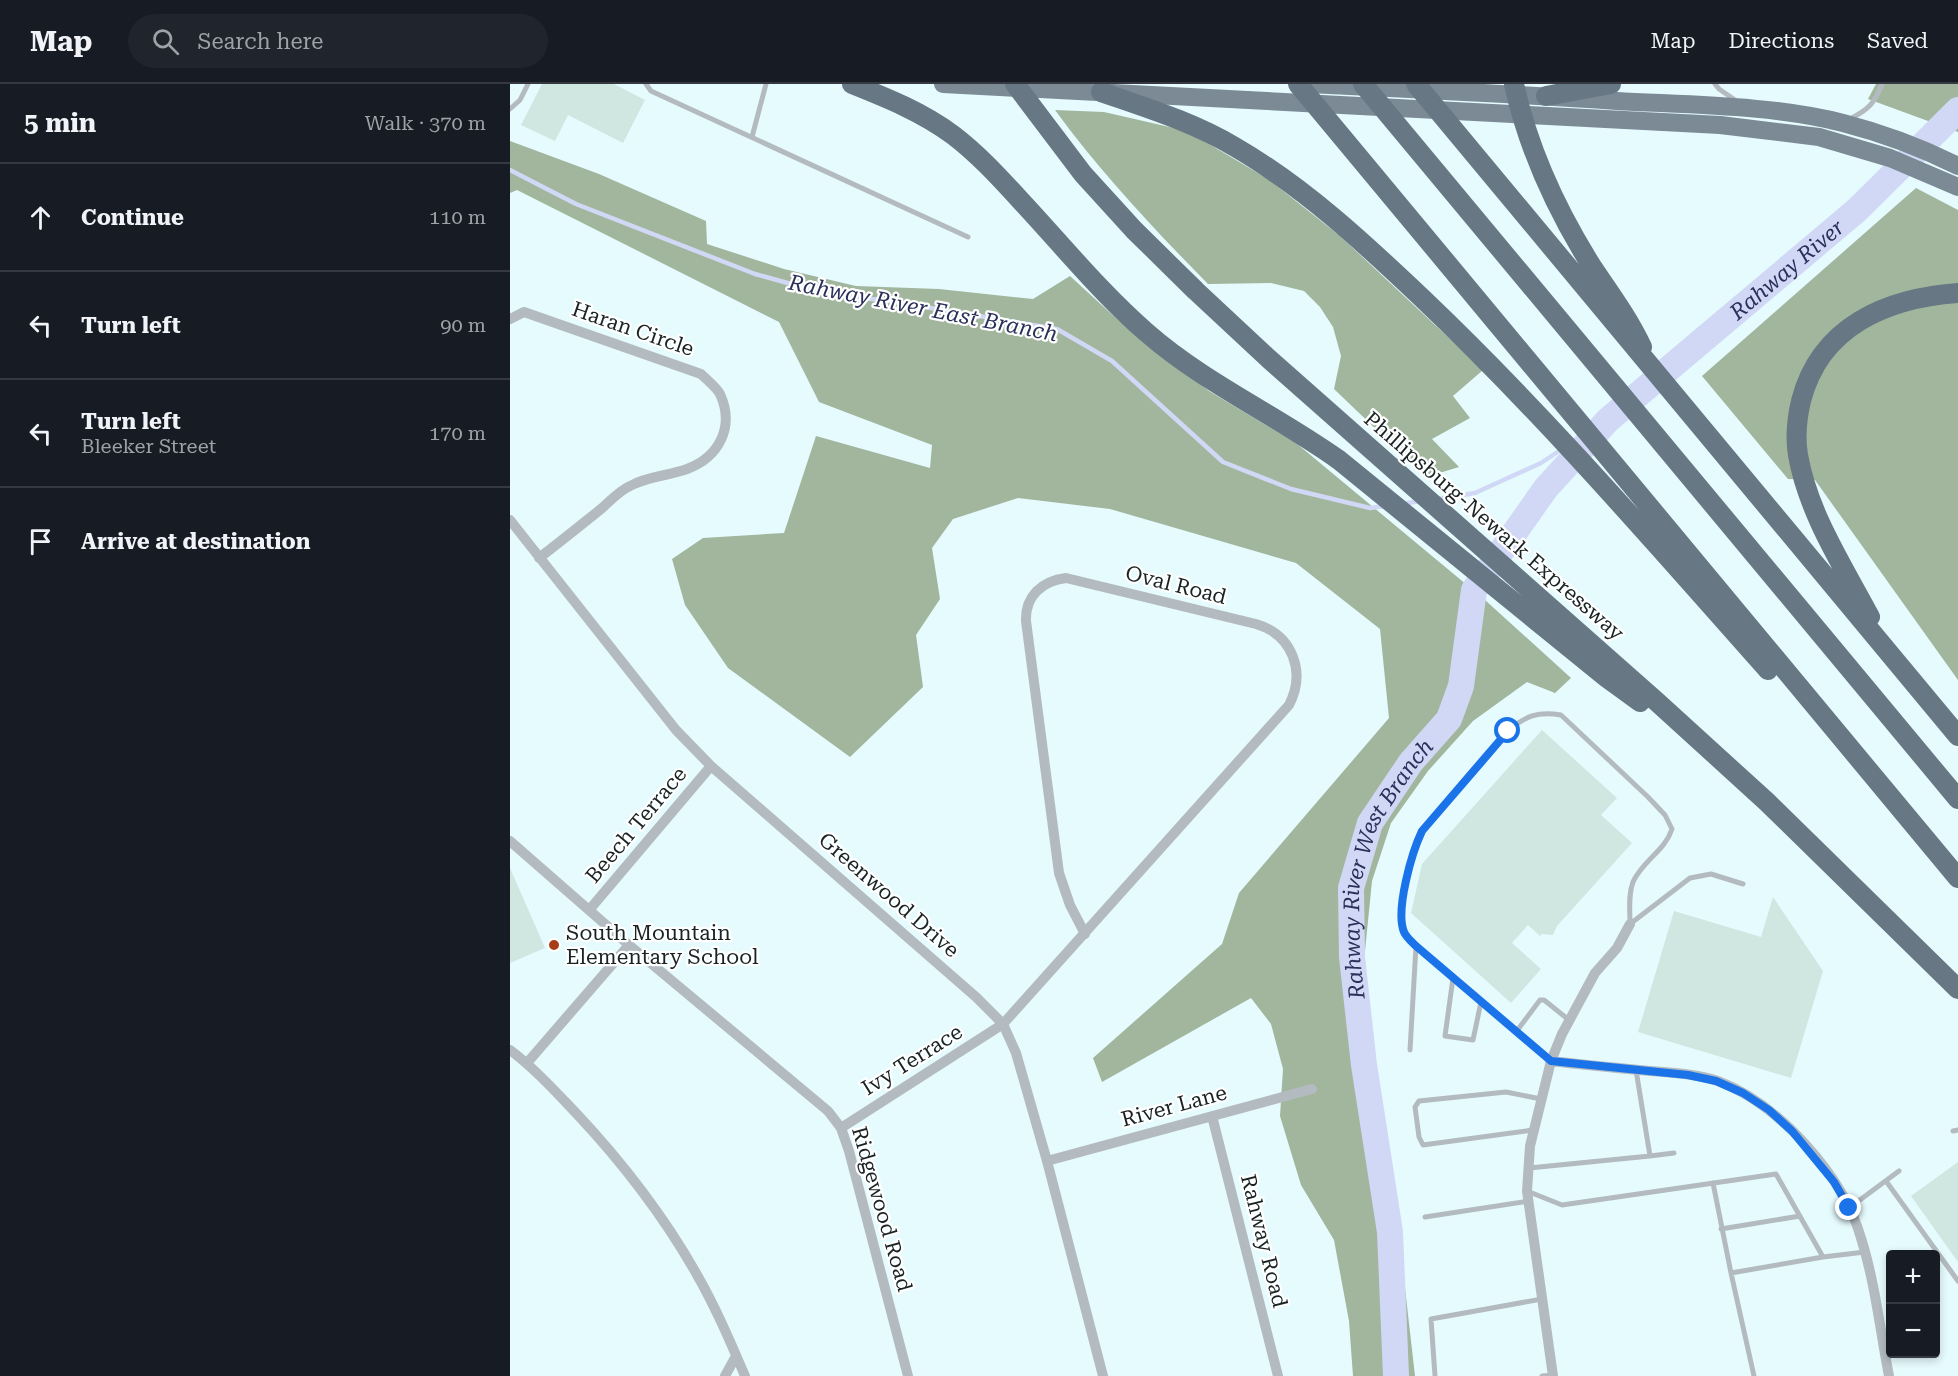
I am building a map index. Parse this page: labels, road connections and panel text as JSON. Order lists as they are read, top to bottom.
{
  "streets": {
    "highway": ["Phillipsburg-Newark Expressway"],
    "street": [
      "Haran Circle",
      "Oval Road",
      "Beech Terrace",
      "Greenwood Drive",
      "Ivy Terrace",
      "River Lane",
      "Ridgewood Road",
      "Rahway Road"
    ]
  },
  "crossings": [
    ["Haran Circle", "Greenwood Drive"],
    ["Oval Road", "Greenwood Drive"],
    ["Oval Road", "Ivy Terrace"],
    ["Beech Terrace", "Greenwood Drive"],
    ["Beech Terrace", "Ridgewood Road"],
    ["Greenwood Drive", "Ivy Terrace"],
    ["Greenwood Drive", "River Lane"],
    ["Ivy Terrace", "Ridgewood Road"],
    ["River Lane", "Rahway Road"]
  ],
  "water": ["Rahway River", "Rahway River East Branch", "Rahway River West Branch"],
  "places": ["South Mountain Elementary School"],
  "page": {
    "header": "Map",
    "search": "Search here",
    "nav": ["Map", "Directions", "Saved"],
    "heading": ["5 min", "Walk · 370 m"],
    "list": [
      ["Continue", "110 m"],
      ["Turn left", "90 m"],
      ["Turn left", "Bleeker Street", "170 m"],
      "Arrive at destination"
    ],
    "map_buttons": ["+", "−"]
  }
}
